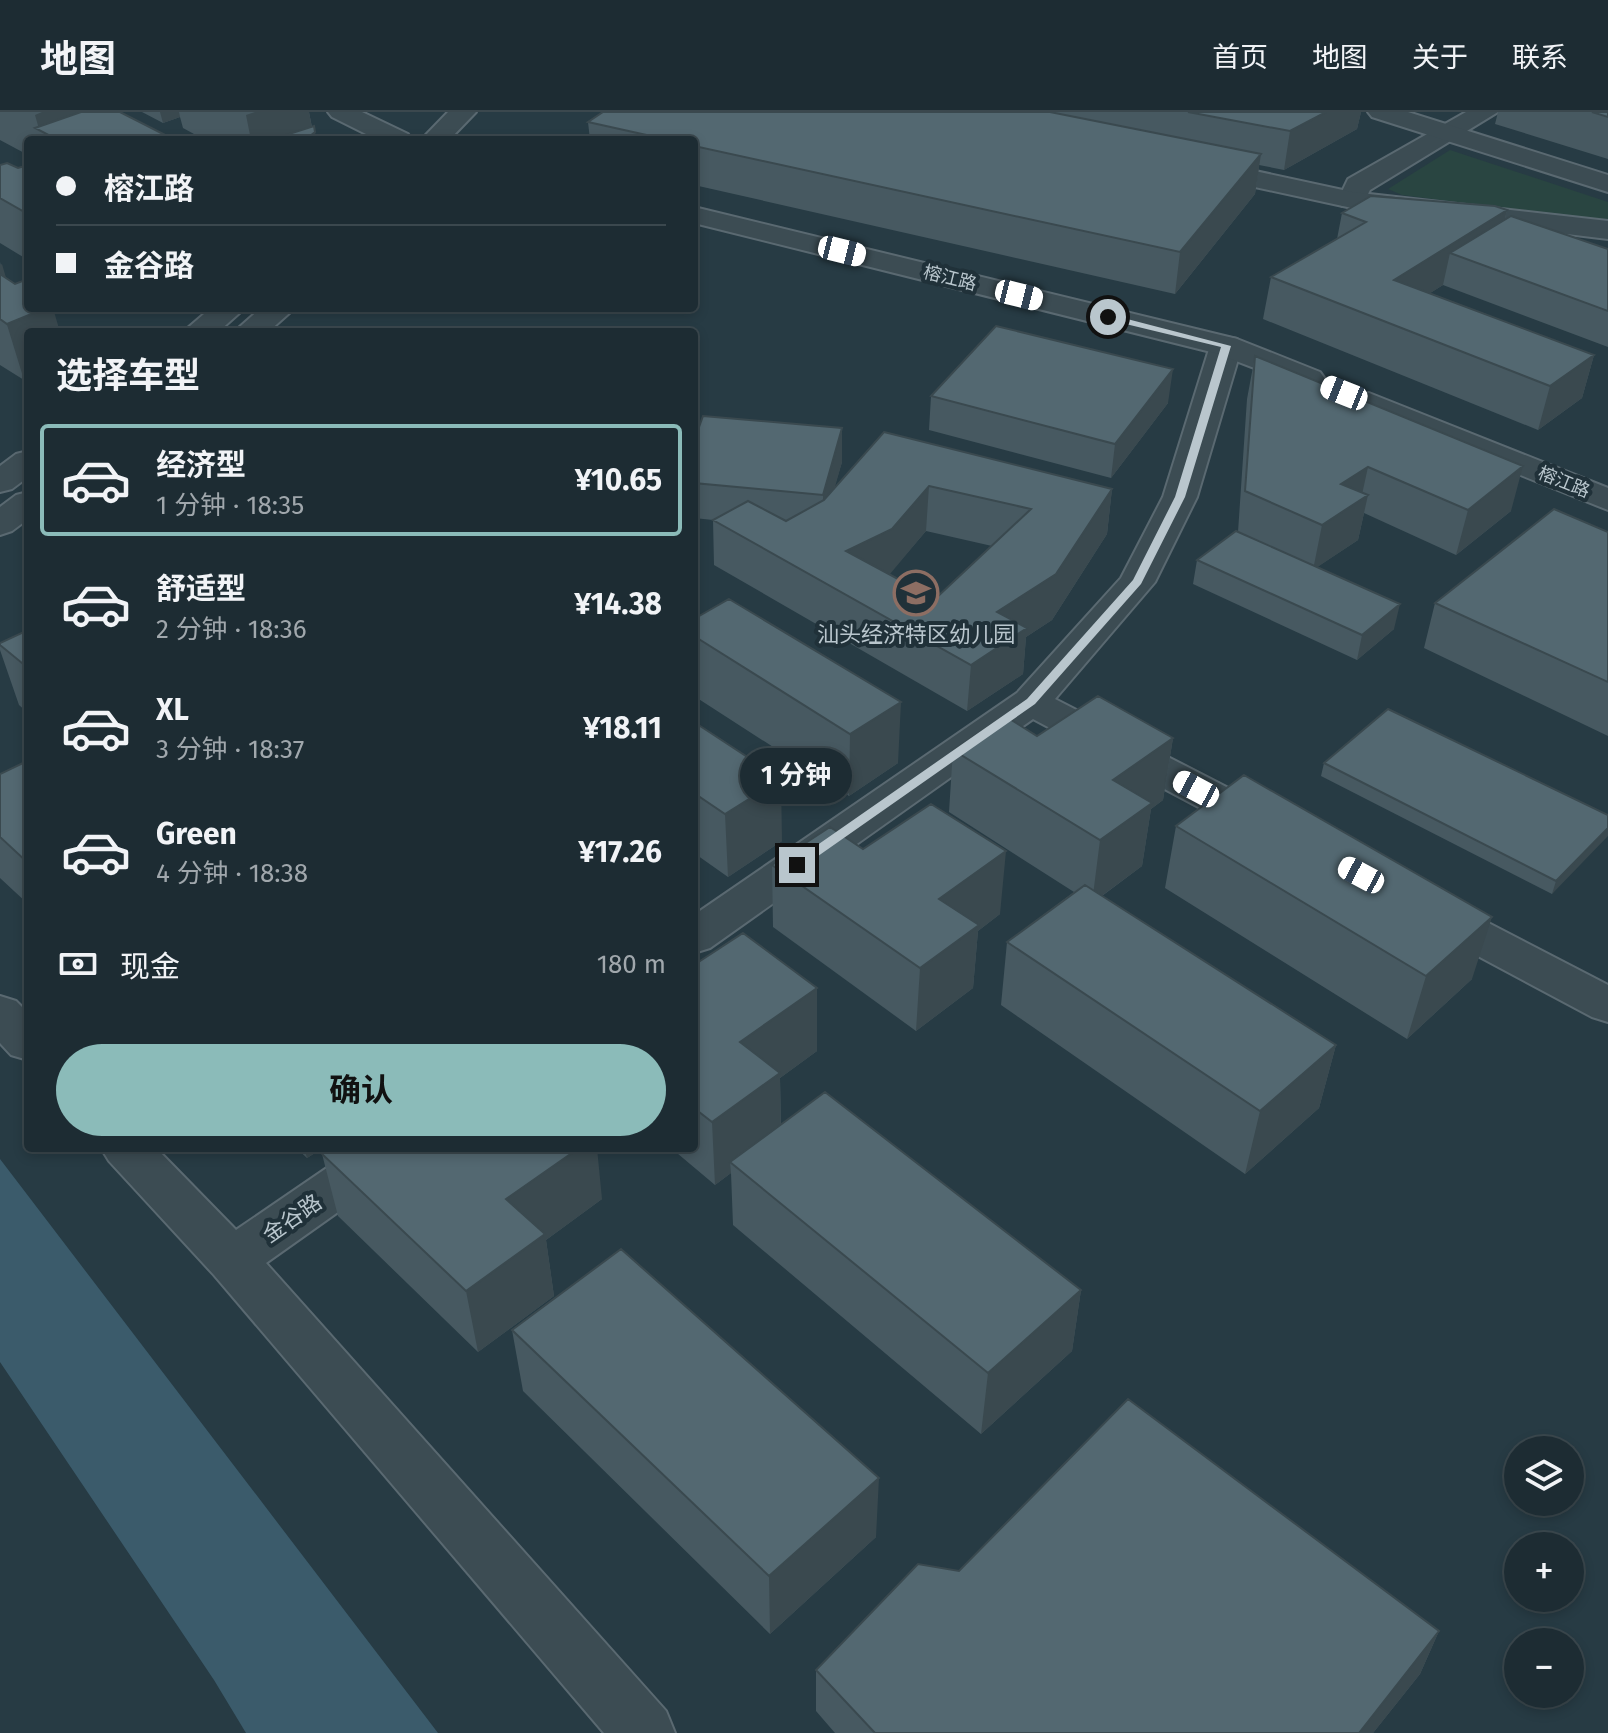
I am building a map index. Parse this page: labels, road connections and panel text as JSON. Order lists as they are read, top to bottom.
{
  "streets": {
    "street": ["榕江路", "金谷路"]
  },
  "places": {
    "school or university": ["汕头经济特区幼儿园"]
  },
  "page": {
    "header": "地图",
    "nav": [
      "首页",
      "地图",
      "关于",
      "联系"
    ],
    "banner": ["榕江路", "金谷路"],
    "heading": "选择车型",
    "list": [
      {
        "name": "经济型",
        "note": "1 分钟 · 18:35",
        "value": "¥10.65"
      },
      {
        "name": "舒适型",
        "note": "2 分钟 · 18:36",
        "value": "¥14.38"
      },
      {
        "name": "XL",
        "note": "3 分钟 · 18:37",
        "value": "¥18.11"
      },
      {
        "name": "Green",
        "note": "4 分钟 · 18:38",
        "value": "¥17.26"
      }
    ],
    "bubble": "1 分钟",
    "pay": ["现金", "180 m"],
    "buttons": "确认",
    "map_buttons": ["+", "−"]
  }
}
